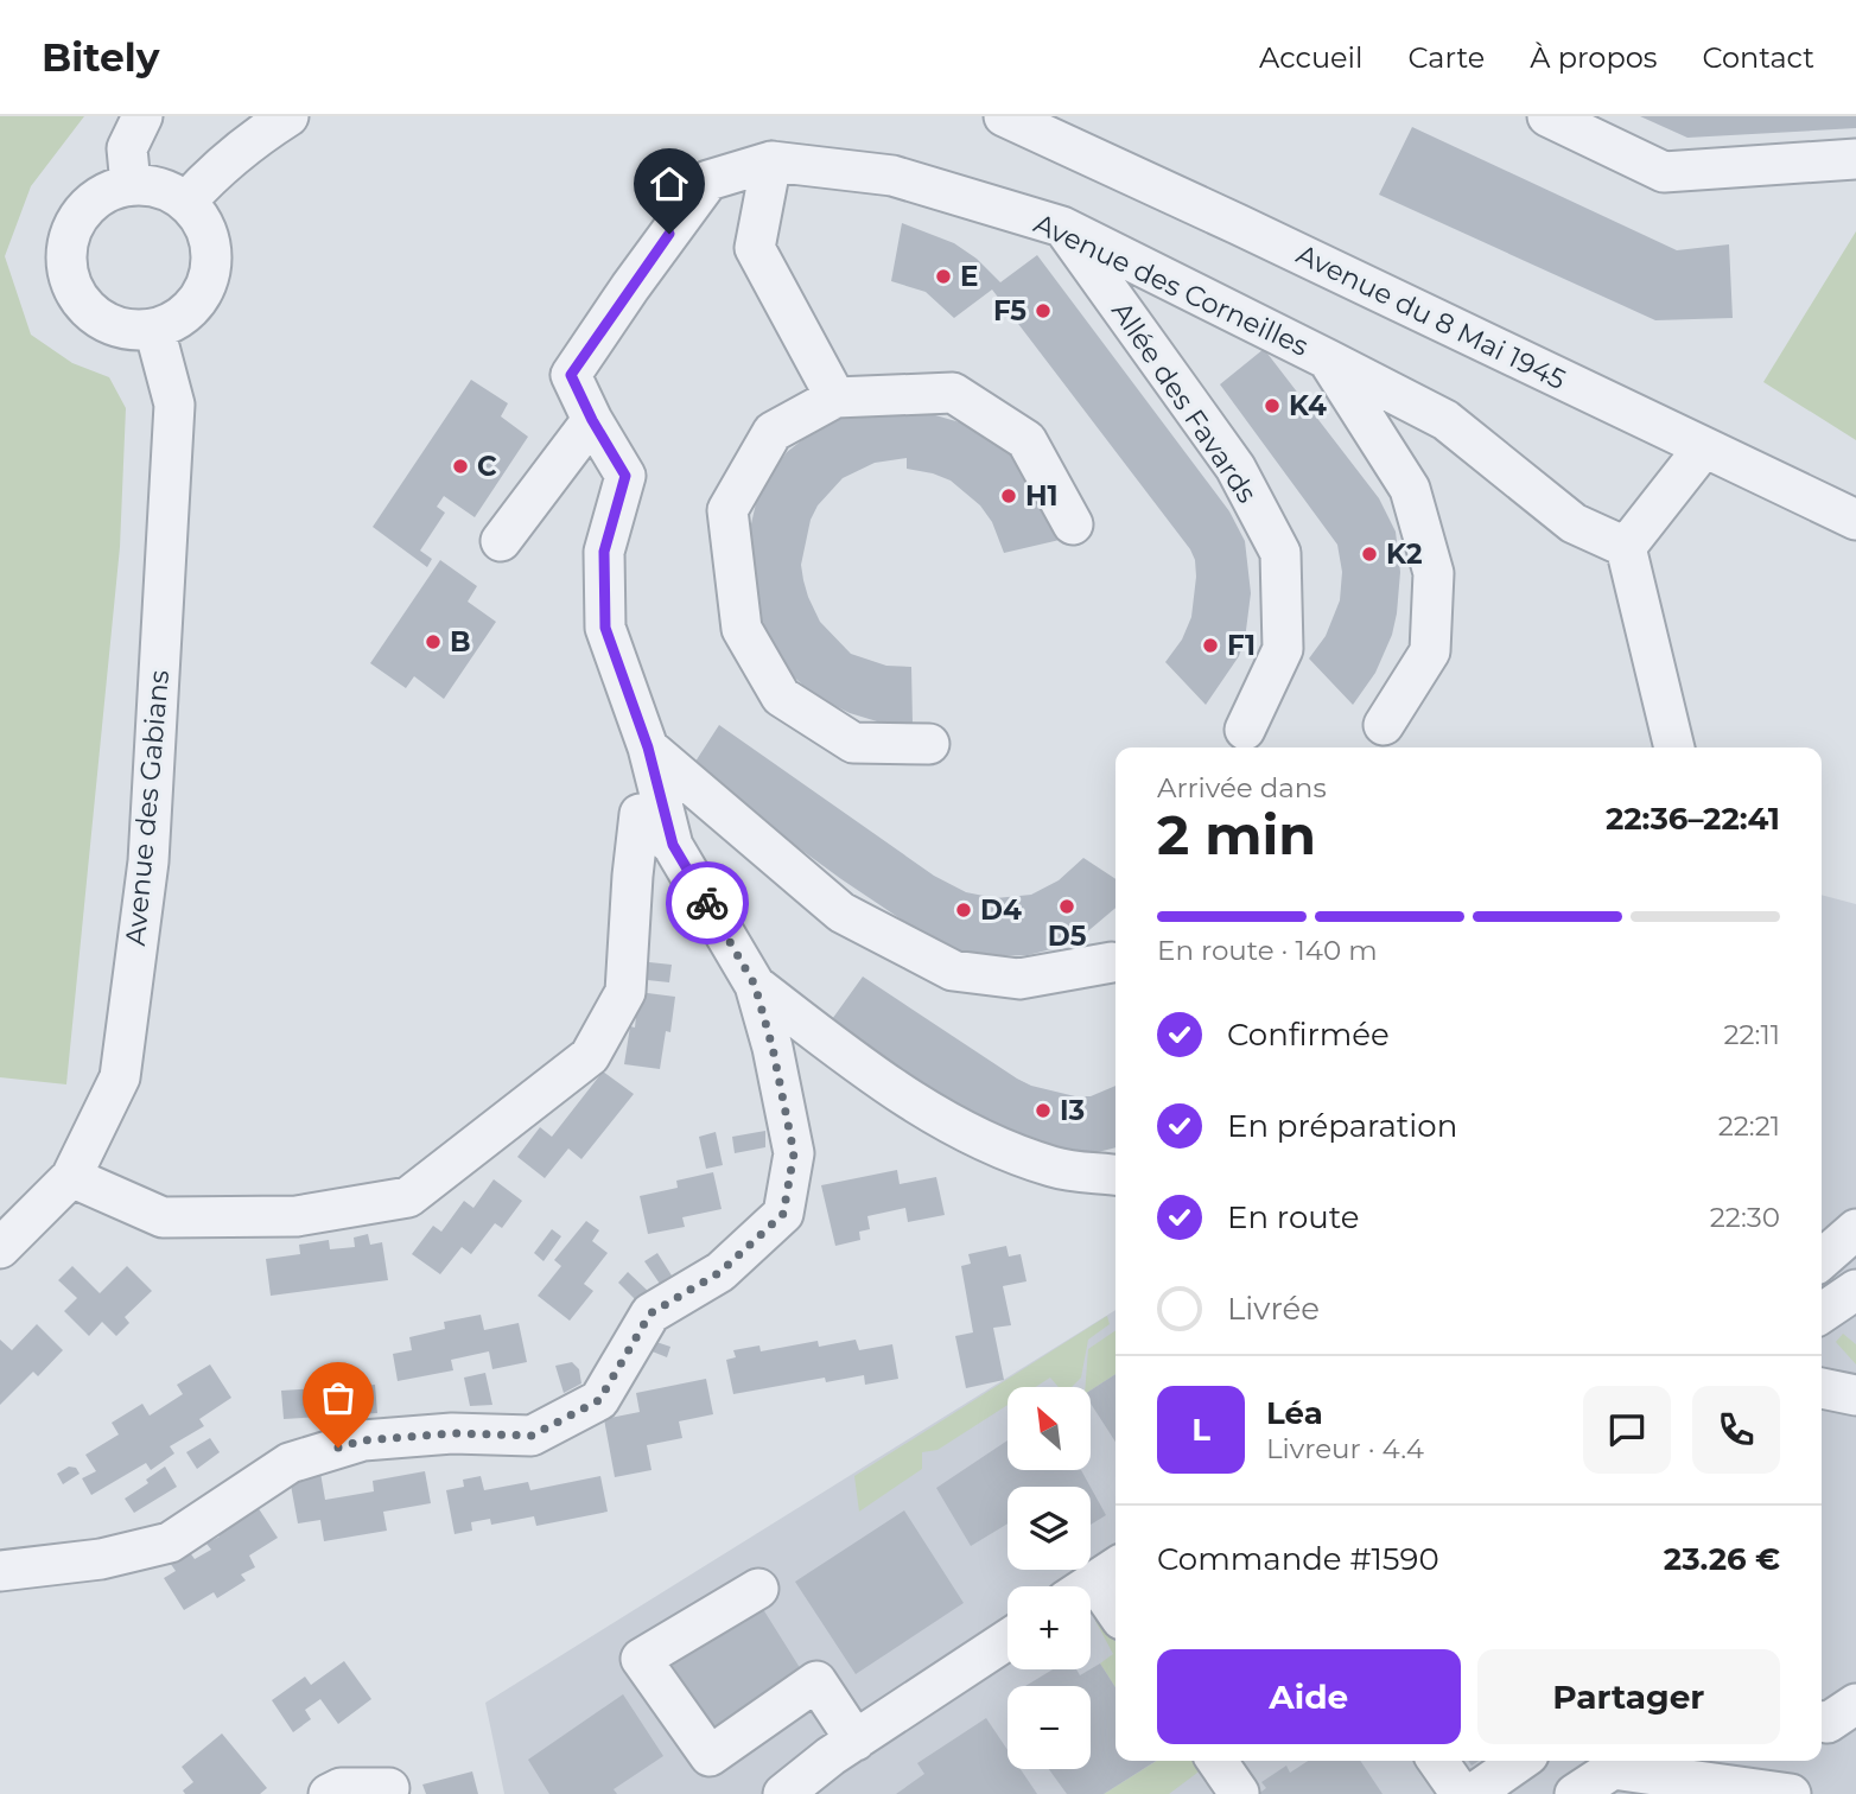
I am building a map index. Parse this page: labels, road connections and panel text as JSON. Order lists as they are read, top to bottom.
{
  "streets": {
    "street": [
      "Avenue des Corneilles",
      "Avenue du 8 Mai 1945",
      "Allée des Favards",
      "Avenue des Gabians"
    ]
  },
  "crossings": [
    ["Avenue des Corneilles", "Allée des Favards"]
  ],
  "places": [
    "E",
    "F5",
    "K4",
    "C",
    "H1",
    "K2",
    "B",
    "F1",
    "D5",
    "D4",
    "I3"
  ],
  "north": "top left",
  "page": {
    "header": "Bitely",
    "nav": [
      "Accueil",
      "Carte",
      "À propos",
      "Contact"
    ],
    "heading": ["2 min", "Arrivée dans", "22:36–22:41"],
    "panel": [
      "Léa",
      "Livreur · 4.4",
      "Commande #1590",
      "23.26 €"
    ],
    "bar": "En route · 140 m",
    "list": [
      ["Confirmée", "22:11"],
      ["En préparation", "22:21"],
      ["En route", "22:30"],
      "Livrée"
    ],
    "round": "L",
    "map_buttons": ["+", "−"],
    "buttons": ["Aide", "Partager"]
  }
}
